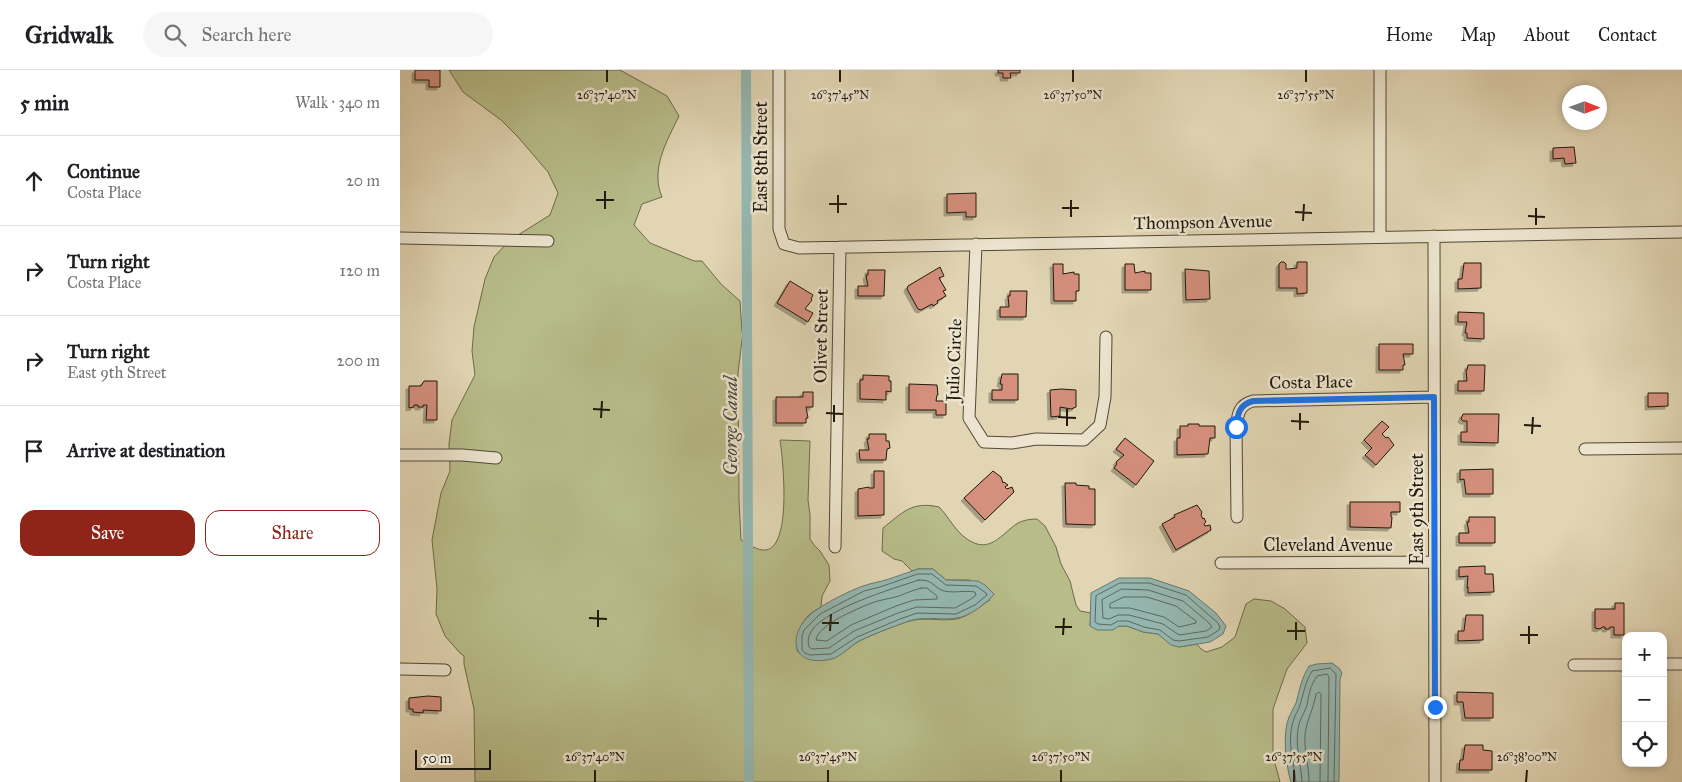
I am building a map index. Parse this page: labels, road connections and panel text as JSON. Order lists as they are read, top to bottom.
{
  "streets": {
    "street": [
      "East 8th Street",
      "Thompson Avenue",
      "Olivet Street",
      "Julio Circle",
      "Costa Place",
      "East 9th Street",
      "Cleveland Avenue"
    ]
  },
  "crossings": [
    ["East 8th Street", "Thompson Avenue"],
    ["Thompson Avenue", "Olivet Street"],
    ["Thompson Avenue", "Julio Circle"],
    ["Thompson Avenue", "East 9th Street"],
    ["Costa Place", "East 9th Street"],
    ["East 9th Street", "Cleveland Avenue"]
  ],
  "water": ["George Canal"],
  "scale_bar": "50 m",
  "north": "right",
  "page": {
    "header": "Gridwalk",
    "search": "Search here",
    "nav": [
      "Home",
      "Map",
      "About",
      "Contact"
    ],
    "heading": ["5 min", "Walk · 340 m"],
    "list": [
      ["Continue", "Costa Place", "20 m"],
      ["Turn right", "Costa Place", "120 m"],
      ["Turn right", "East 9th Street", "200 m"],
      "Arrive at destination"
    ],
    "buttons": ["Save", "Share"],
    "map_buttons": ["+", "−"],
    "scale": "50 m"
  },
  "coordinates": [
    "26°37'40\"N",
    "26°37'45\"N",
    "26°37'50\"N",
    "26°37'55\"N",
    "26°38'00\"N"
  ]
}
